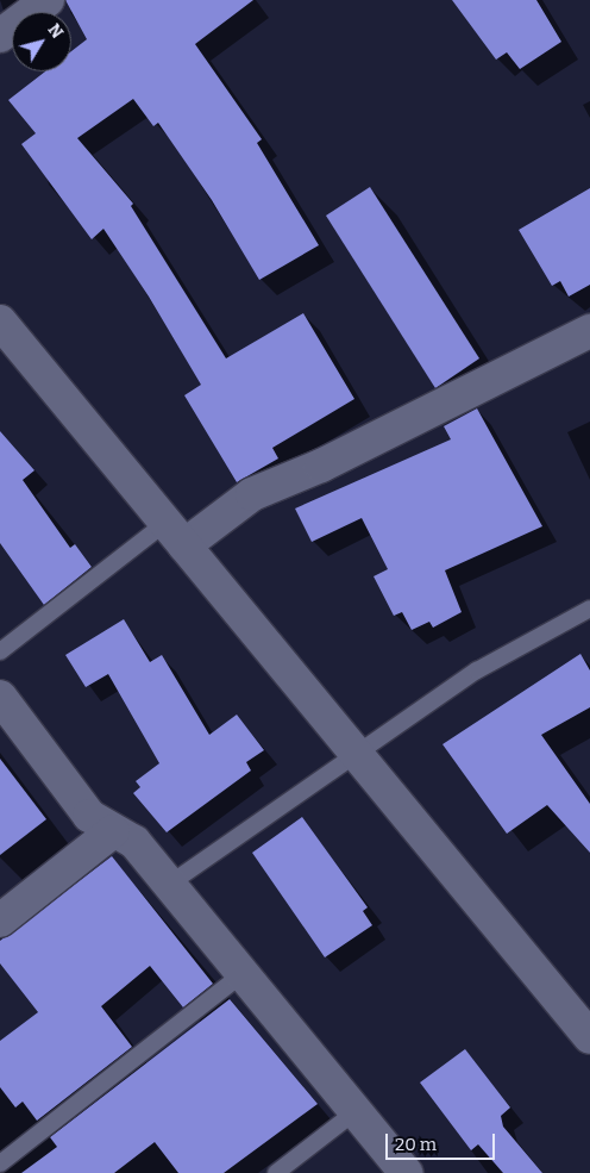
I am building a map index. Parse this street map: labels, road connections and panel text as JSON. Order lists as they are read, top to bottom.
{
  "scale_bar": "20 m",
  "north": "top right"
}
